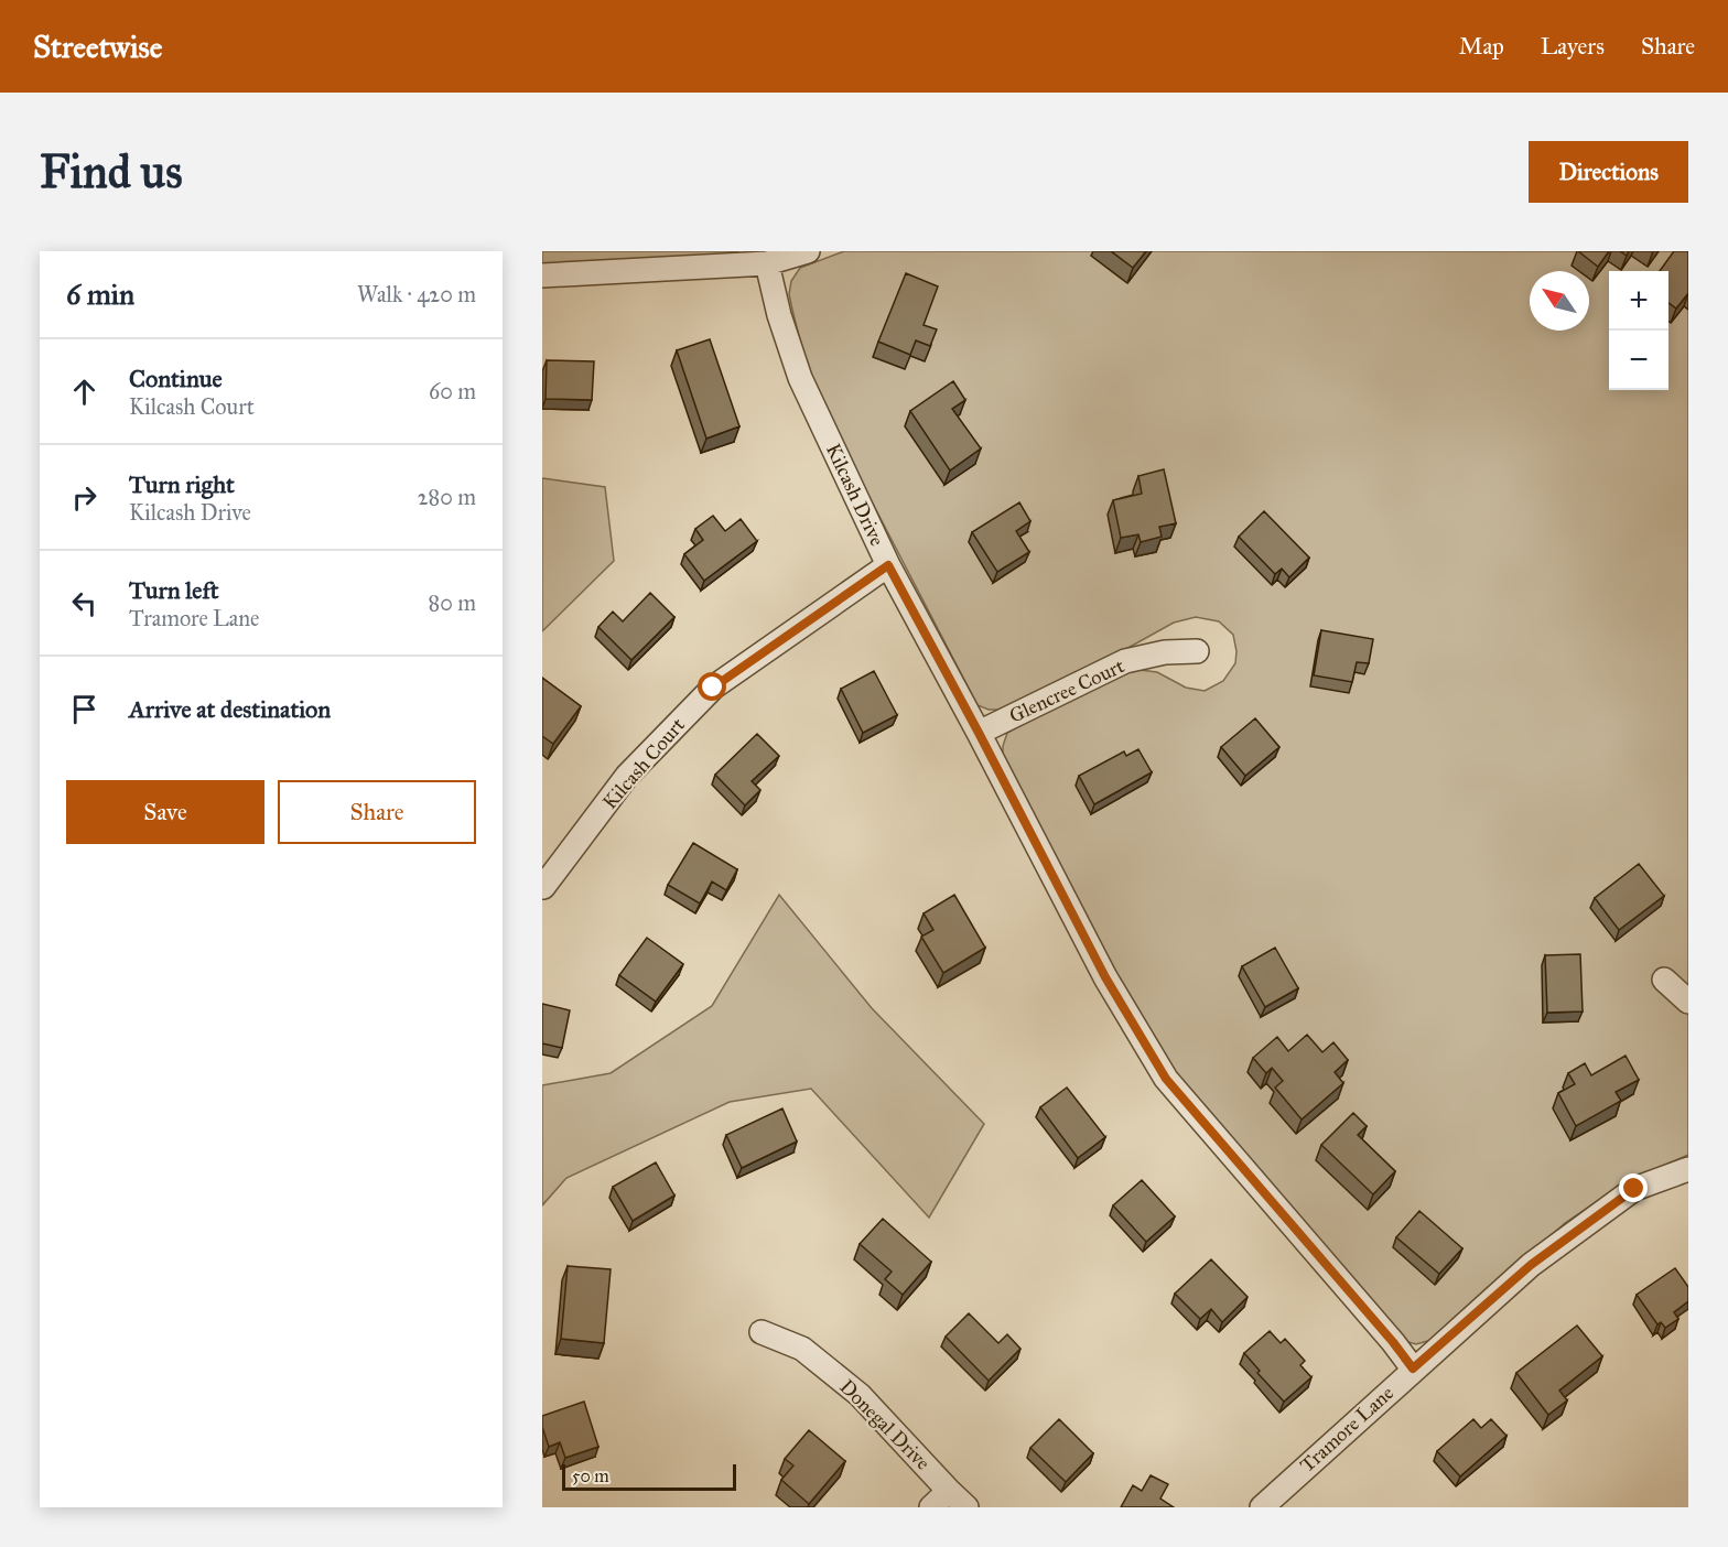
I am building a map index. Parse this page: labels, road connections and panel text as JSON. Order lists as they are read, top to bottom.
{
  "streets": {
    "street": [
      "Kilcash Drive",
      "Glencree Court",
      "Kilcash Court",
      "Donegal Drive",
      "Tramore Lane"
    ]
  },
  "crossings": [
    ["Kilcash Drive", "Glencree Court"],
    ["Kilcash Drive", "Kilcash Court"],
    ["Kilcash Drive", "Tramore Lane"]
  ],
  "scale_bar": "50 m",
  "north": "top left",
  "page": {
    "header": "Streetwise",
    "nav": ["Map", "Layers", "Share"],
    "buttons": [
      "Directions",
      ["Save", "Share"]
    ],
    "title": "Find us",
    "heading": ["6 min", "Walk · 420 m"],
    "map_buttons": ["+", "−"],
    "list": [
      ["Continue", "Kilcash Court", "60 m"],
      ["Turn right", "Kilcash Drive", "280 m"],
      ["Turn left", "Tramore Lane", "80 m"],
      "Arrive at destination"
    ],
    "scale": "50 m"
  }
}
